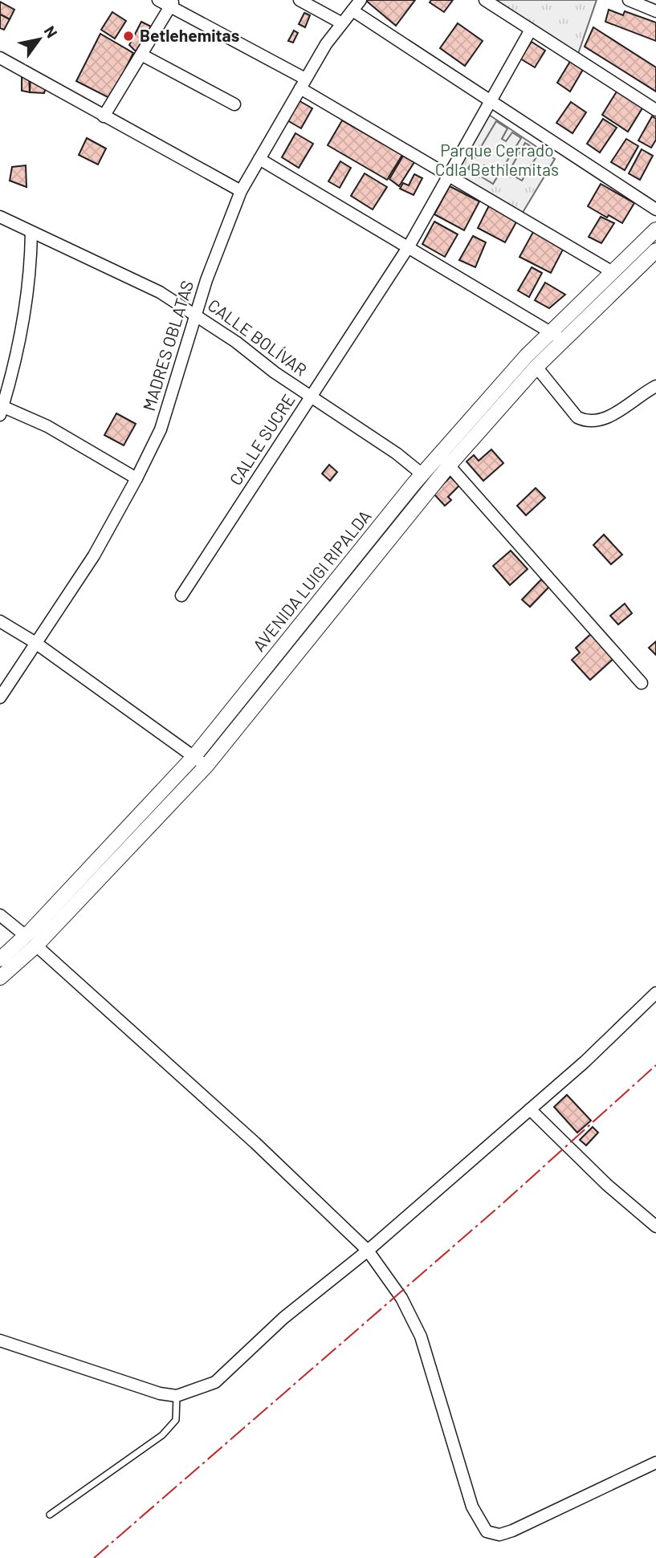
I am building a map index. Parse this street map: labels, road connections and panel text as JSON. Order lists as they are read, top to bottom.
{
  "streets": {
    "street": [
      "CALLE BOLÍVAR",
      "MADRES OBLATAS",
      "CALLE SUCRE",
      "AVENIDA LUIGI RIPALDA"
    ]
  },
  "crossings": [
    ["CALLE BOLÍVAR", "MADRES OBLATAS"],
    ["CALLE BOLÍVAR", "CALLE SUCRE"],
    ["CALLE BOLÍVAR", "AVENIDA LUIGI RIPALDA"]
  ],
  "parks": ["Parque Cerrado Cdla Bethlemitas"],
  "places": ["Betlehemitas"],
  "north": "top right"
}
